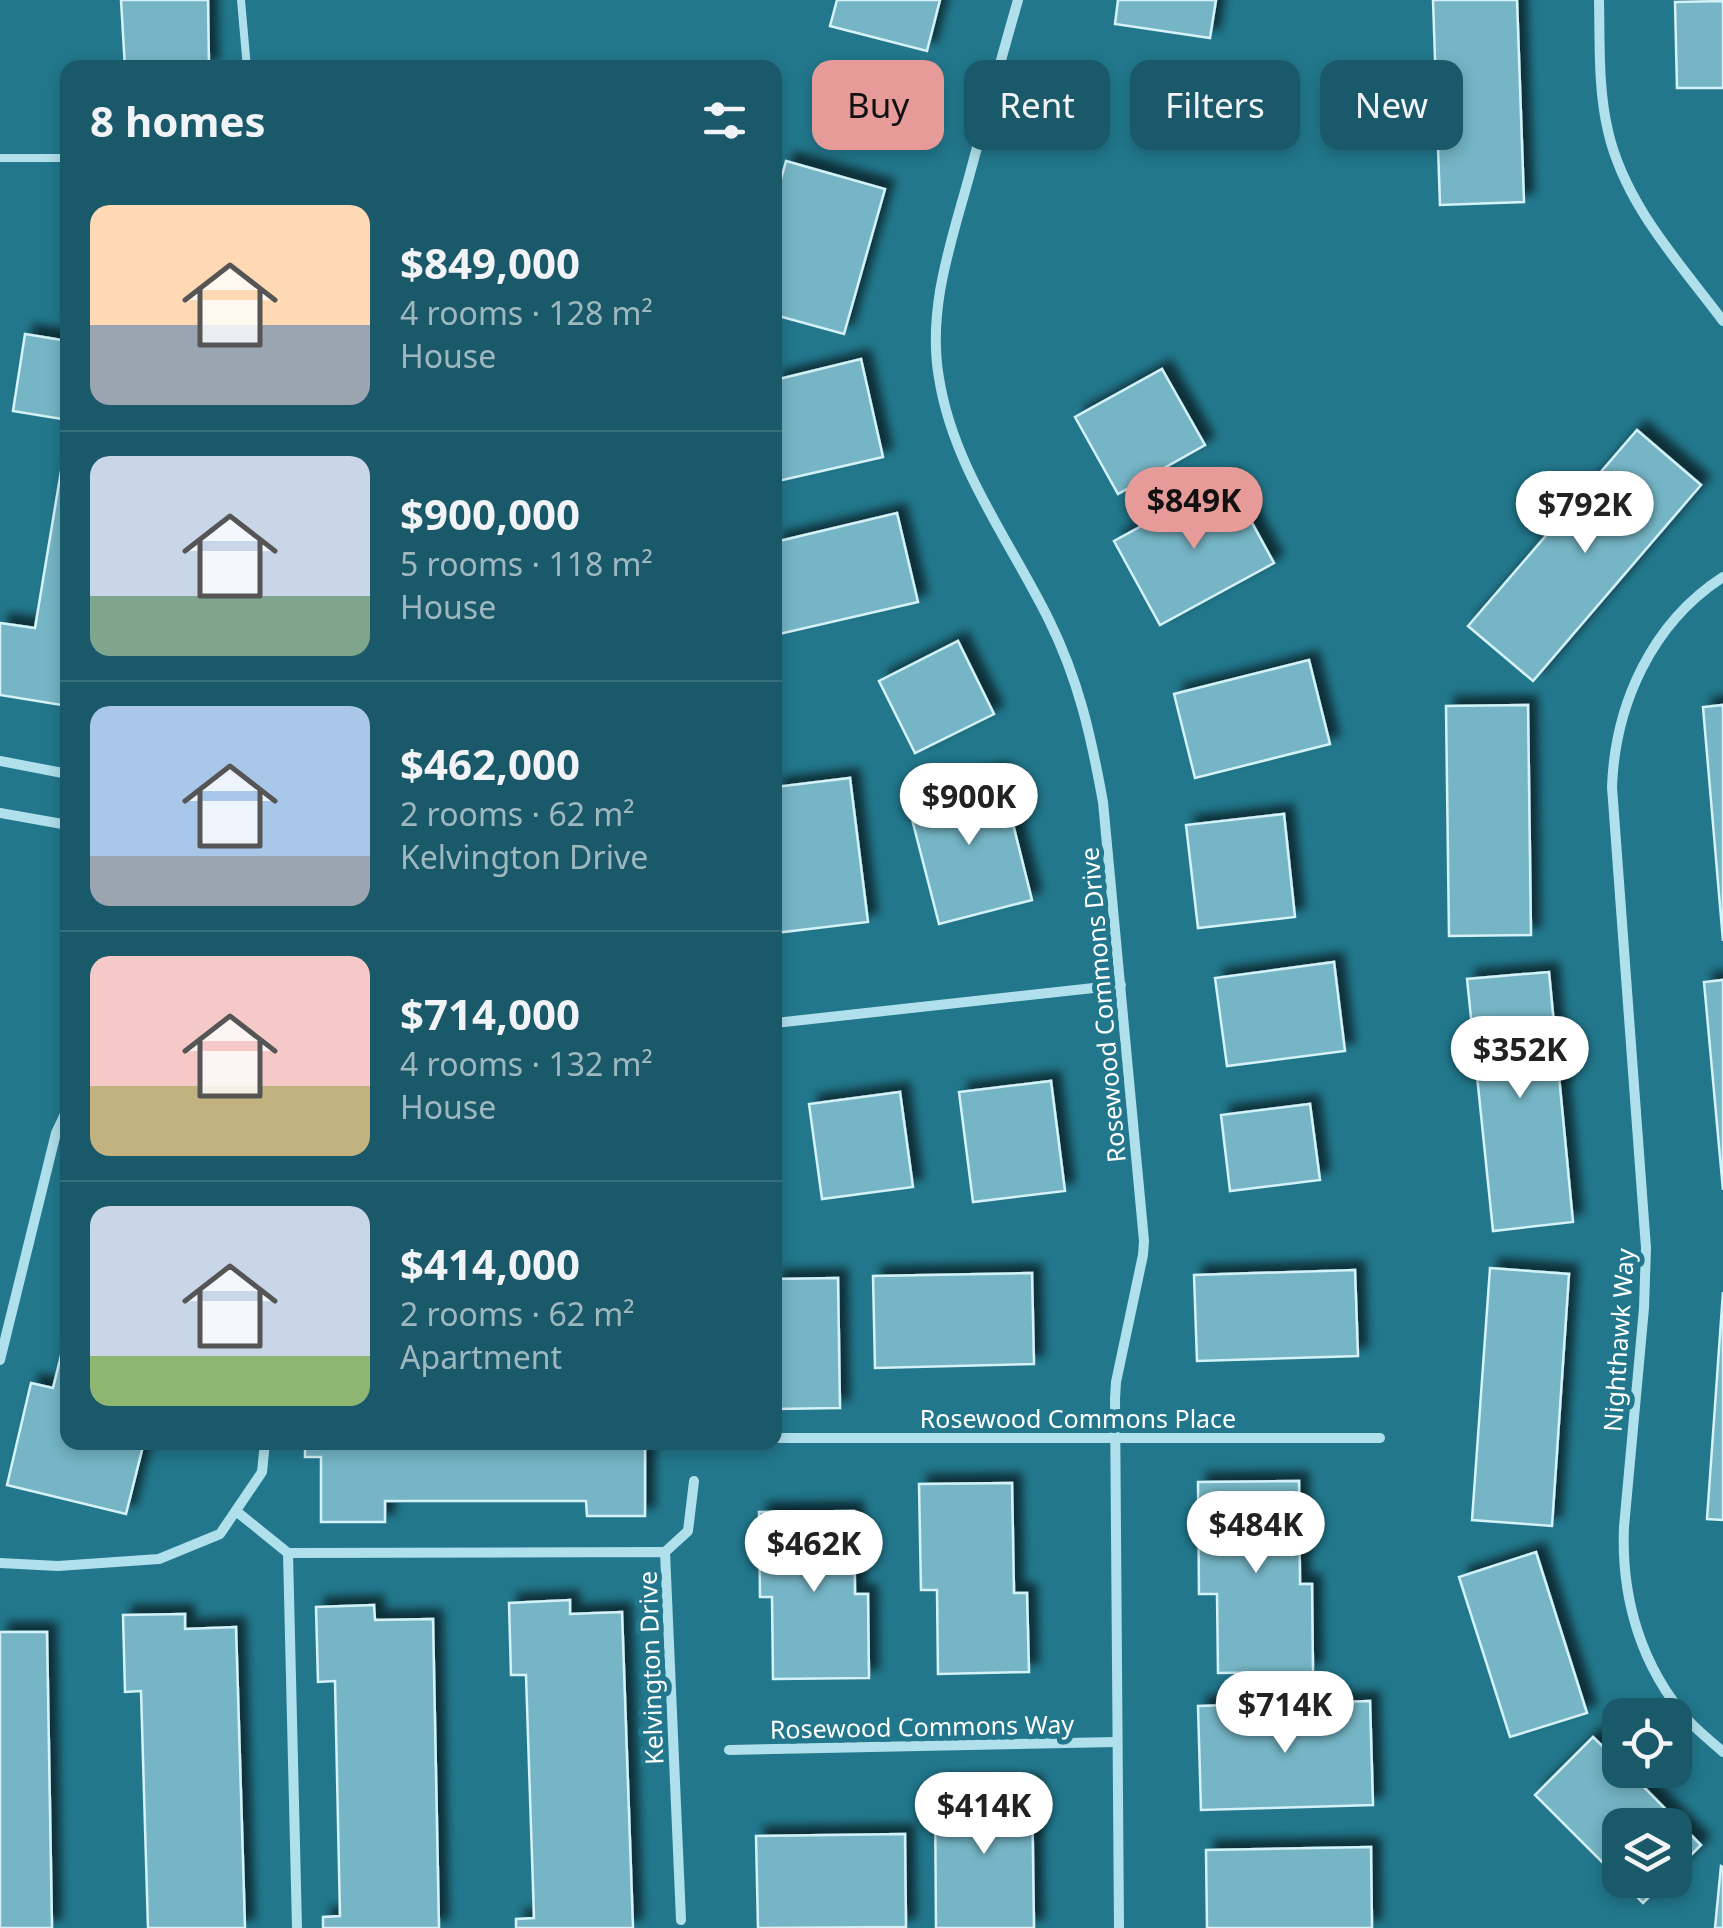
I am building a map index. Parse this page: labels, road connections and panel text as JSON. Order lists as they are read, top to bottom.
{
  "streets": {
    "street": [
      "Rosewood Commons Drive",
      "Nighthawk Way",
      "Rosewood Commons Place",
      "Kelvington Drive",
      "Rosewood Commons Way"
    ]
  },
  "crossings": [
    ["Rosewood Commons Drive", "Rosewood Commons Place"],
    ["Rosewood Commons Drive", "Rosewood Commons Way"]
  ],
  "page": {
    "chip": [
      "Buy",
      "Rent",
      "Filters",
      "New"
    ],
    "heading": "8 homes",
    "list": [
      {
        "name": "$849,000",
        "note": "4 rooms · 128 m² · House"
      },
      {
        "name": "$900,000",
        "note": "5 rooms · 118 m² · House"
      },
      {
        "name": "$462,000",
        "note": "2 rooms · 62 m² · Kelvington Drive"
      },
      {
        "name": "$714,000",
        "note": "4 rooms · 132 m² · House"
      },
      {
        "name": "$414,000",
        "note": "2 rooms · 62 m² · Apartment"
      }
    ],
    "price": [
      "$849K",
      "$792K",
      "$900K",
      "$352K",
      "$484K",
      "$462K",
      "$714K",
      "$414K"
    ]
  }
}
